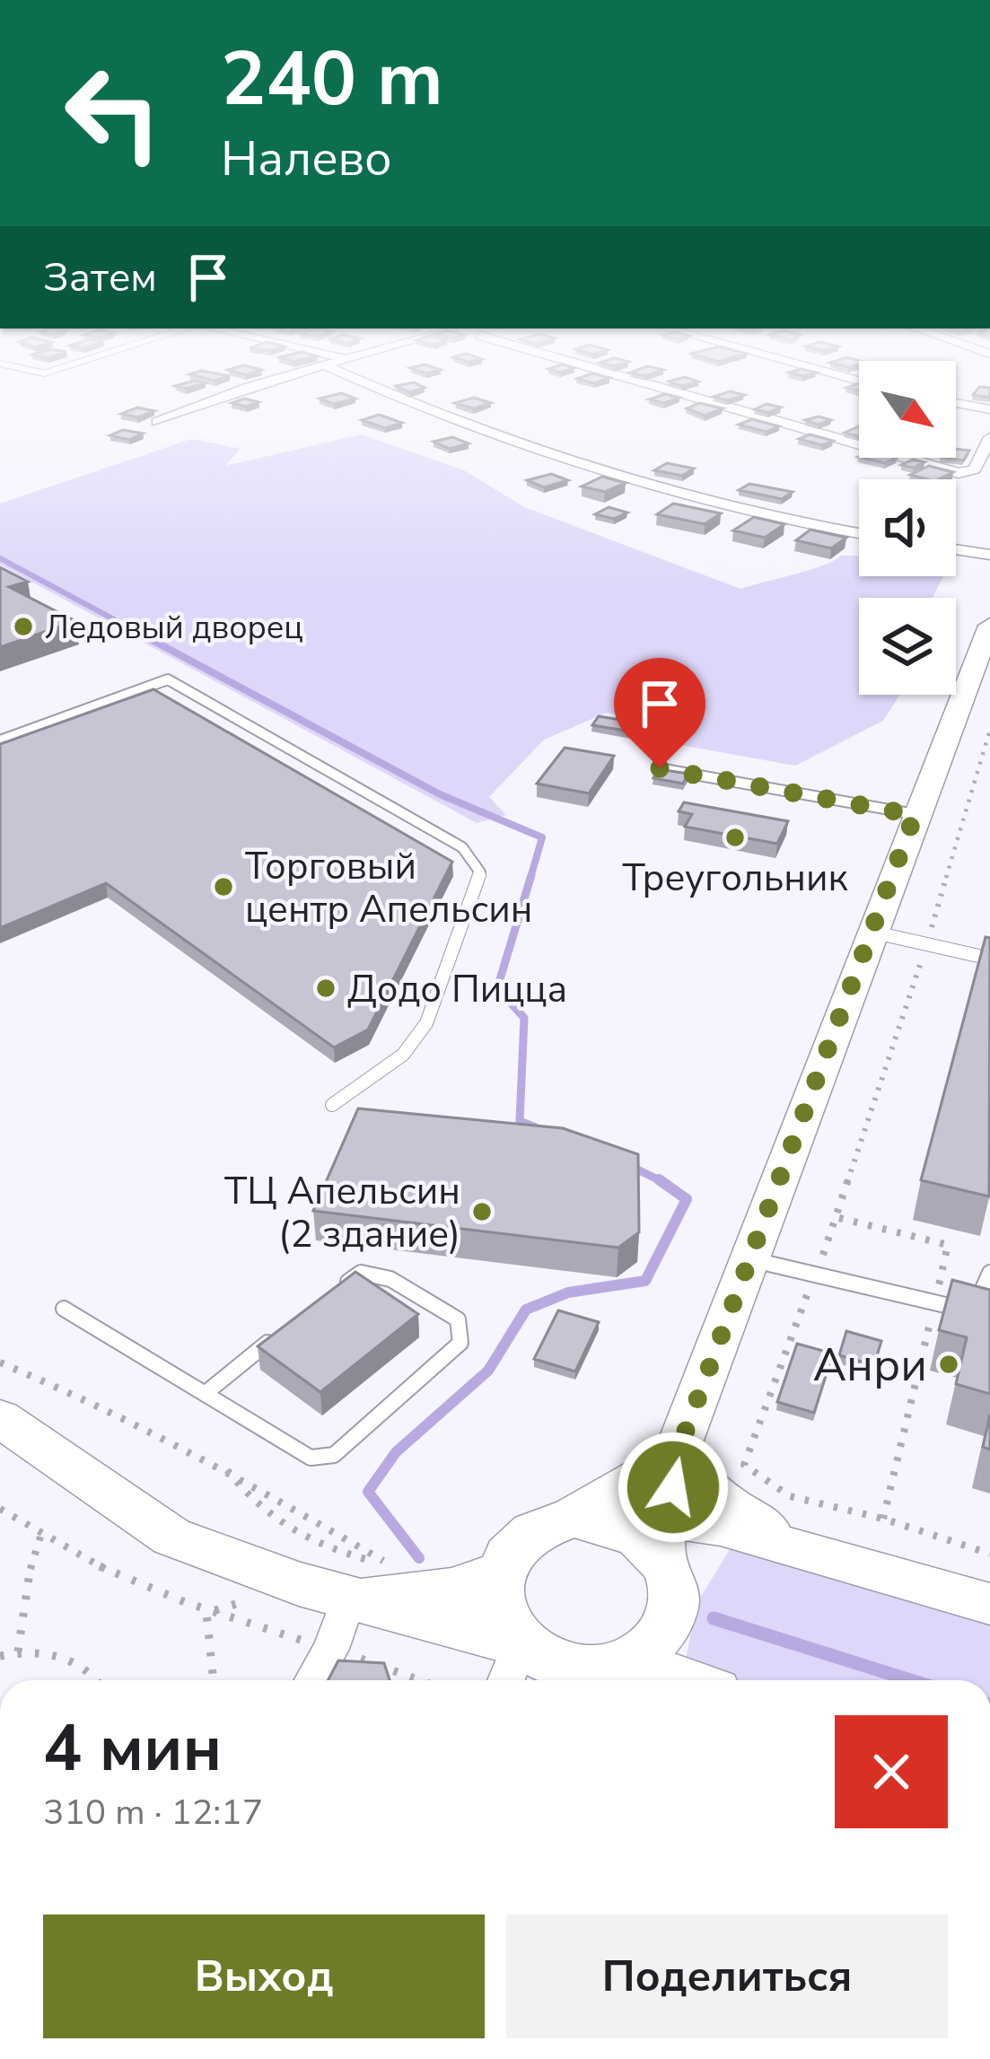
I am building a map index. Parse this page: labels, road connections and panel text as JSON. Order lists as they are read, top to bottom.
{
  "places": [
    "Ледовый дворец",
    "Треугольник",
    "Торговый центр Апельсин",
    "Додо Пицца",
    "ТЦ Апельсин (2 здание)",
    "Анри"
  ],
  "north": "bottom right",
  "page": {
    "turn": ["240 m", "Налево"],
    "then": "Затем",
    "heading": ["4 мин", "310 m · 12:17"],
    "buttons": ["Выход", "Поделиться"]
  }
}
